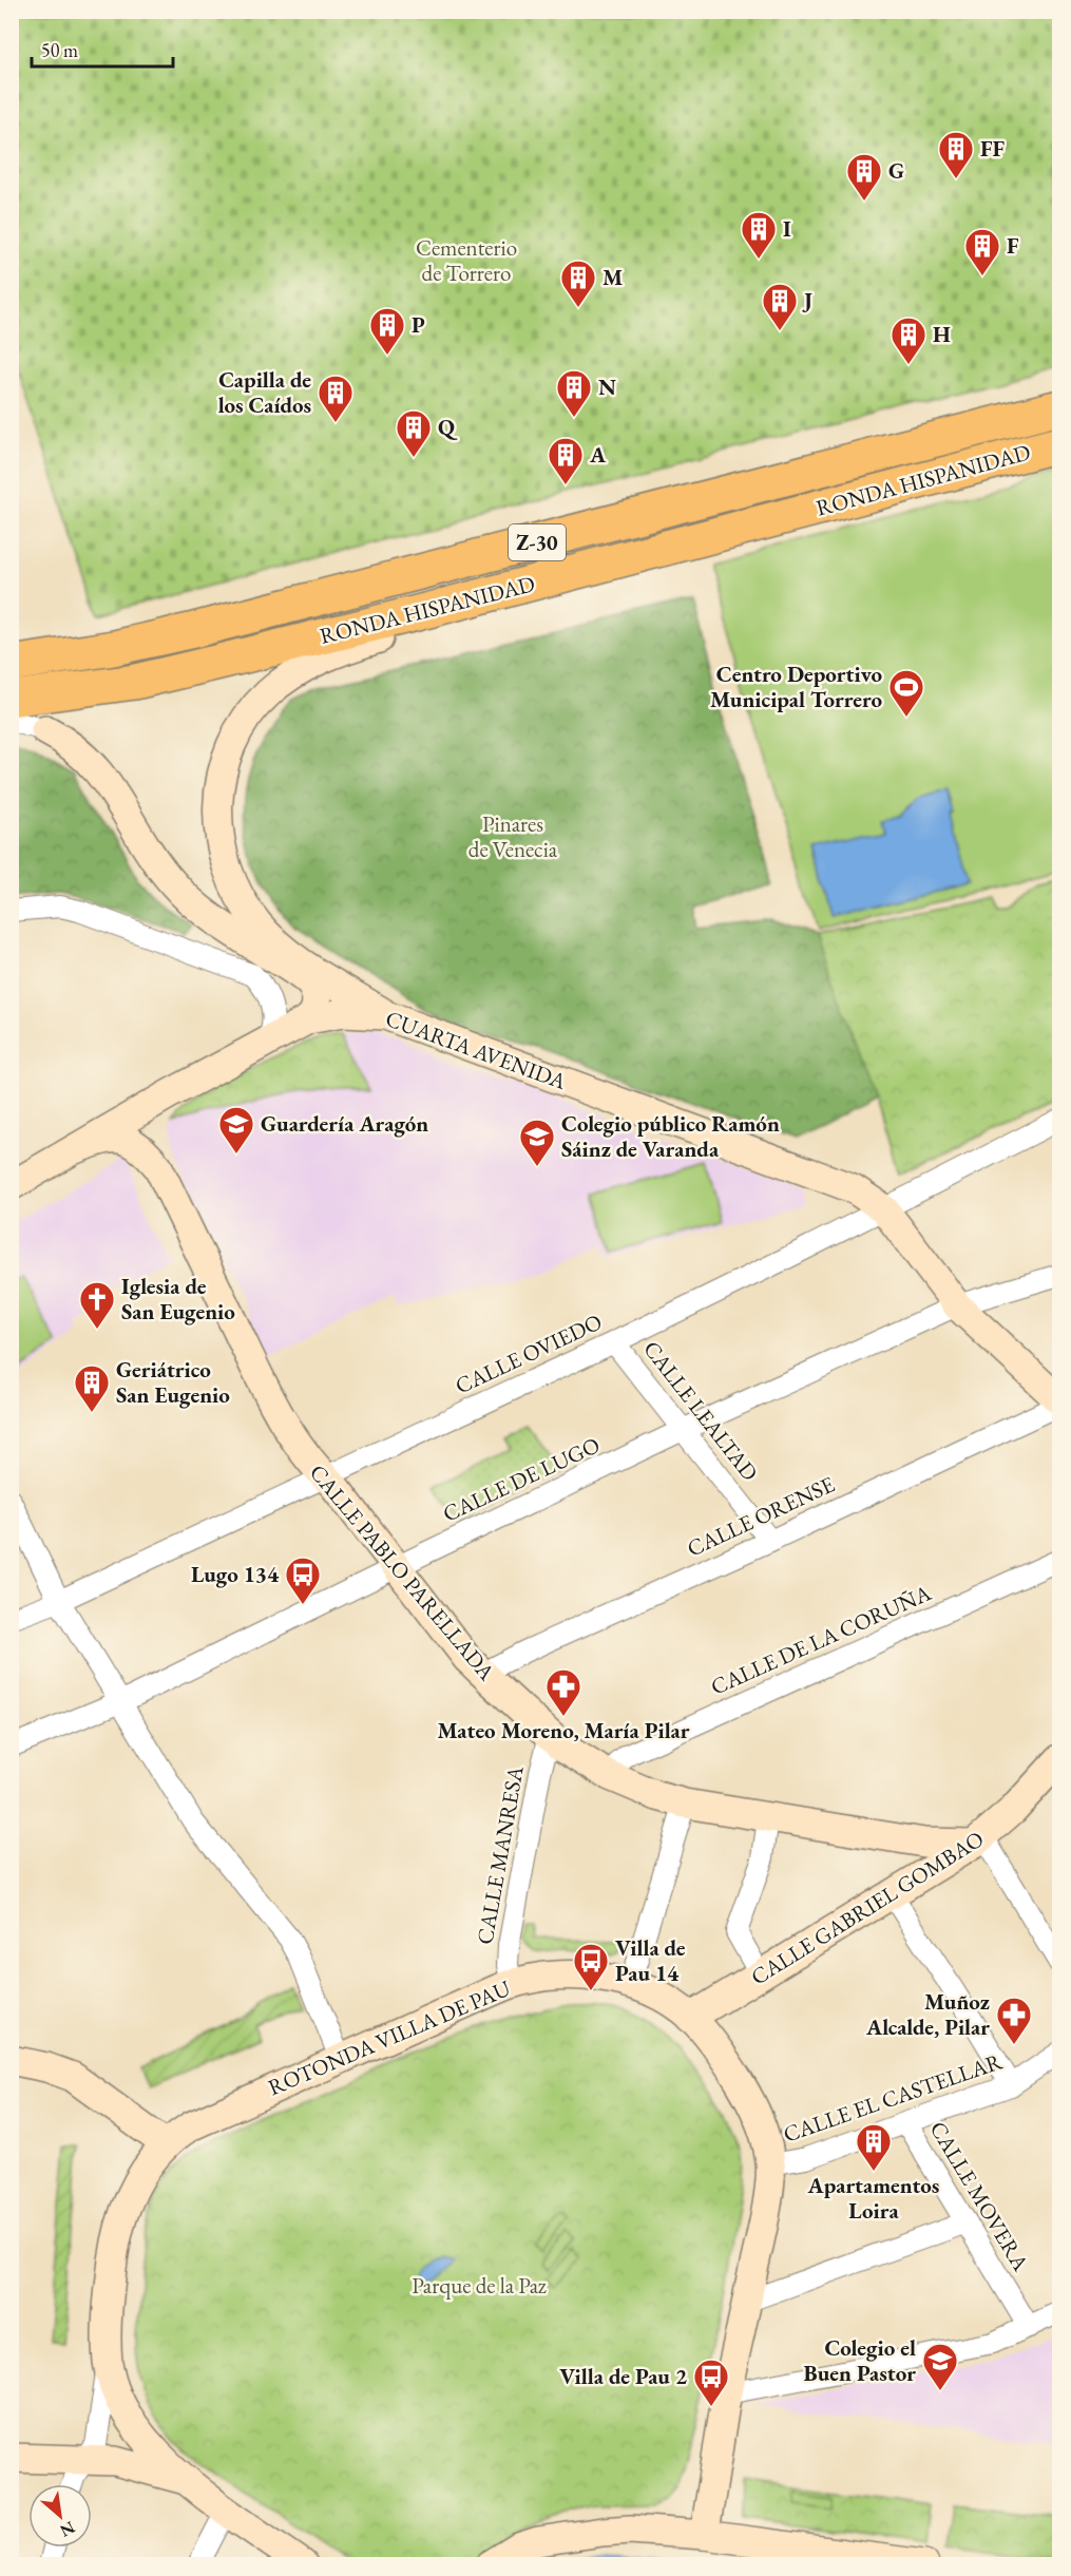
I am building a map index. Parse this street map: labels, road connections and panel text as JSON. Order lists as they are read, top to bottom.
{
  "streets": {
    "highway": ["RONDA HISPANIDAD", "Z-30"],
    "street": [
      "CUARTA AVENIDA",
      "CALLE OVIEDO",
      "CALLE LEALTAD",
      "CALLE DE LUGO",
      "CALLE ORENSE",
      "CALLE PABLO PARELLADA",
      "CALLE DE LA CORUÑA",
      "CALLE MANRESA",
      "CALLE GABRIEL GOMBAO",
      "ROTONDA VILLA DE PAU",
      "CALLE EL CASTELLAR",
      "CALLE MOVERA"
    ]
  },
  "crossings": [
    ["CUARTA AVENIDA", "CALLE OVIEDO"],
    ["CUARTA AVENIDA", "CALLE DE LUGO"],
    ["CUARTA AVENIDA", "CALLE PABLO PARELLADA"],
    ["CALLE OVIEDO", "CALLE LEALTAD"],
    ["CALLE OVIEDO", "CALLE PABLO PARELLADA"],
    ["CALLE LEALTAD", "CALLE DE LUGO"],
    ["CALLE LEALTAD", "CALLE ORENSE"],
    ["CALLE DE LUGO", "CALLE PABLO PARELLADA"],
    ["CALLE ORENSE", "CALLE PABLO PARELLADA"],
    ["CALLE PABLO PARELLADA", "CALLE DE LA CORUÑA"],
    ["CALLE PABLO PARELLADA", "CALLE MANRESA"],
    ["CALLE PABLO PARELLADA", "CALLE GABRIEL GOMBAO"],
    ["CALLE MANRESA", "ROTONDA VILLA DE PAU"],
    ["CALLE GABRIEL GOMBAO", "ROTONDA VILLA DE PAU"],
    ["ROTONDA VILLA DE PAU", "CALLE EL CASTELLAR"],
    ["CALLE EL CASTELLAR", "CALLE MOVERA"]
  ],
  "parks": ["Cementerio de Torrero", "Pinares de Venecia", "Parque de la Paz"],
  "places": {
    "building": [
      "FF",
      "G",
      "I",
      "F",
      "M",
      "J",
      "P",
      "H",
      "N",
      "Capilla de los Caídos",
      "Q",
      "A",
      "Geriátrico San Eugenio",
      "Apartamentos Loira"
    ],
    "sports": ["Centro Deportivo Municipal Torrero"],
    "school or university": ["Guardería Aragón", "Colegio público Ramón Sáinz de Varanda", "Colegio el Buen Pastor"],
    "church": ["Iglesia de San Eugenio"],
    "bus stop": ["Lugo 134", "Villa de Pau 14", "Villa de Pau 2"],
    "pharmacy": ["Mateo Moreno, María Pilar", "Muñoz Alcalde, Pilar"]
  },
  "scale_bar": "50 m",
  "north": "bottom right"
}
